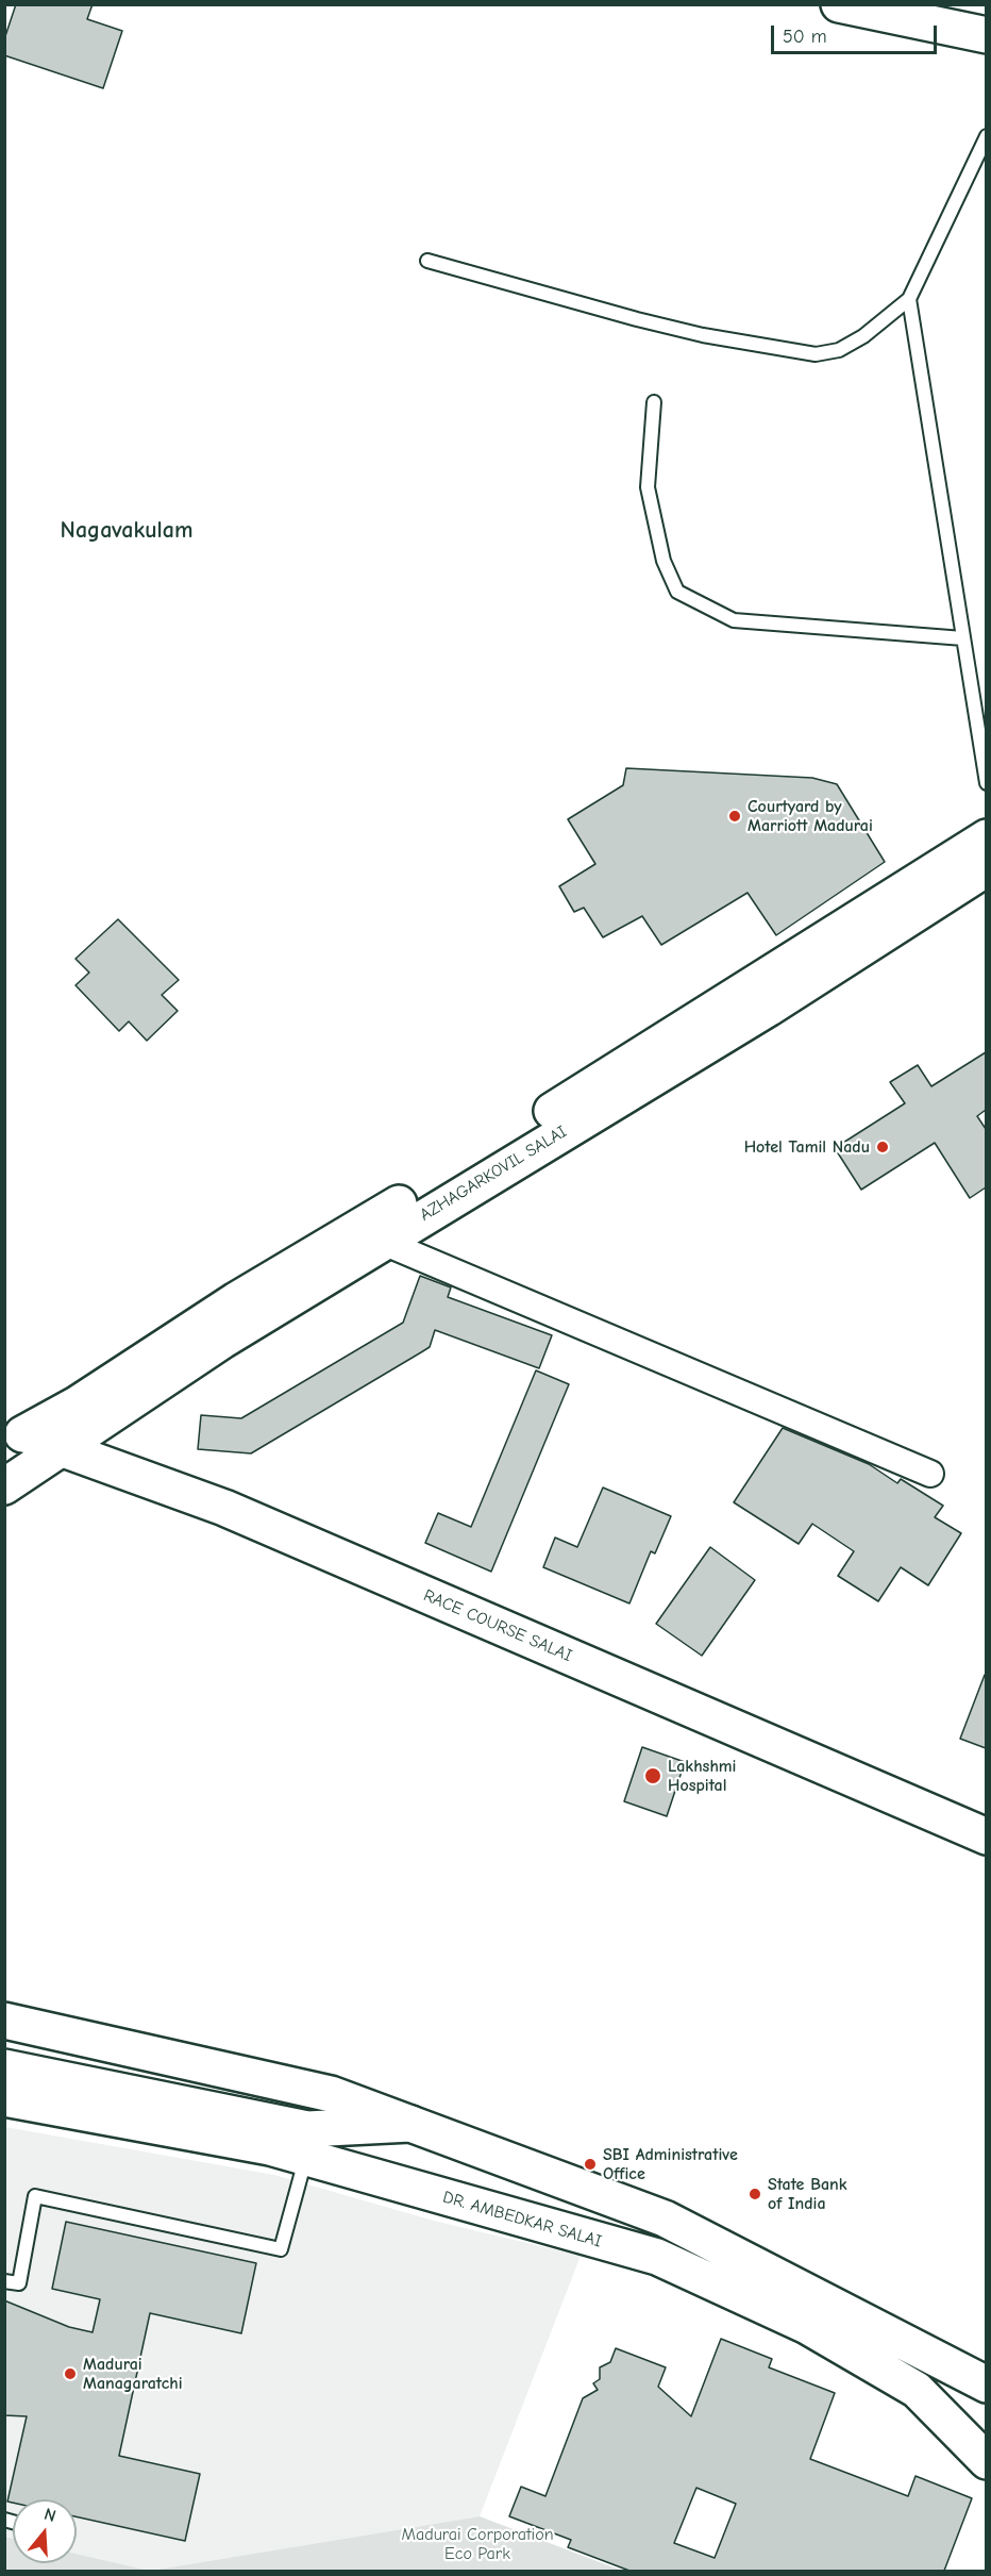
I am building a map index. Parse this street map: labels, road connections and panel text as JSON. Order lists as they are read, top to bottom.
{
  "streets": {
    "main road": ["AZHAGARKOVIL SALAI", "RACE COURSE SALAI", "DR. AMBEDKAR SALAI"]
  },
  "crossings": [
    ["AZHAGARKOVIL SALAI", "RACE COURSE SALAI"]
  ],
  "districts": ["Nagavakulam"],
  "parks": ["Madurai Corporation Eco Park"],
  "places": [
    "Courtyard by Marriott Madurai",
    "Hotel Tamil Nadu",
    "Lakhshmi Hospital",
    "SBI Administrative Office",
    "State Bank of India",
    "Madurai Managaratchi"
  ],
  "scale_bar": "50 m",
  "north": "top"
}
